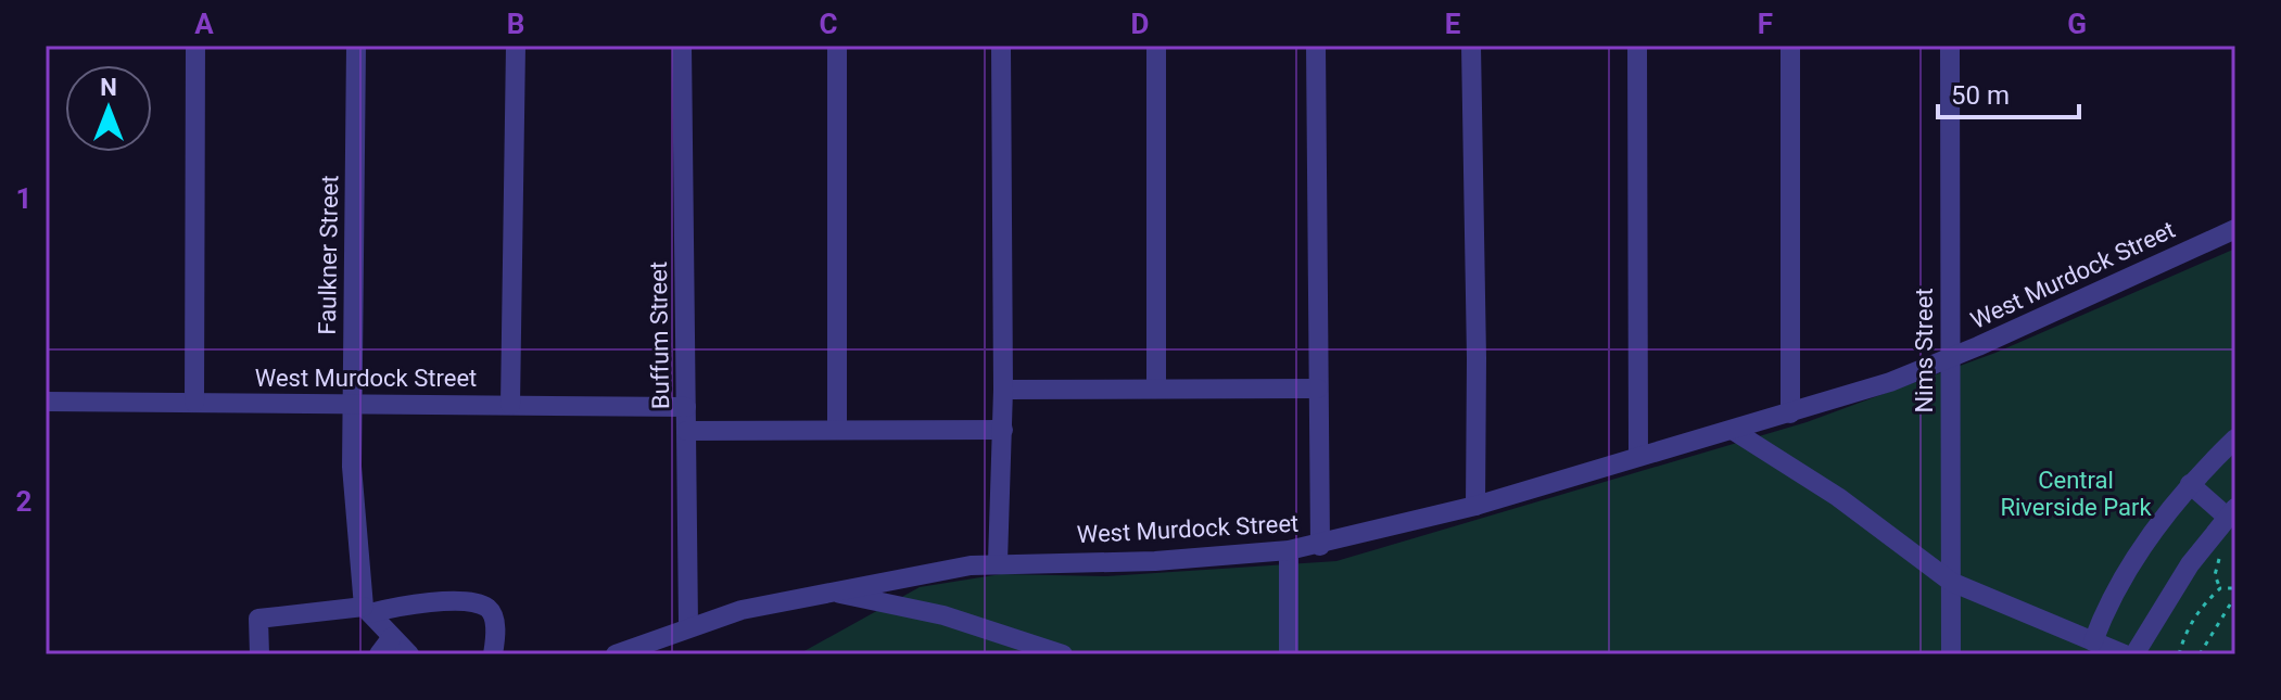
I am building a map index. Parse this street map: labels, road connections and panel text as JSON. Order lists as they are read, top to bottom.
{
  "streets": {
    "street": [
      "Faulkner Street",
      "West Murdock Street",
      "Buffum Street",
      "Nims Street"
    ]
  },
  "crossings": [
    ["Faulkner Street", "West Murdock Street"],
    ["West Murdock Street", "Buffum Street"],
    ["West Murdock Street", "Nims Street"]
  ],
  "parks": ["Central Riverside Park"],
  "scale_bar": "50 m",
  "north": "top",
  "grid": {
    "columns": [
      "A",
      "B",
      "C",
      "D",
      "E",
      "F",
      "G"
    ],
    "rows": ["1", "2"]
  }
}
